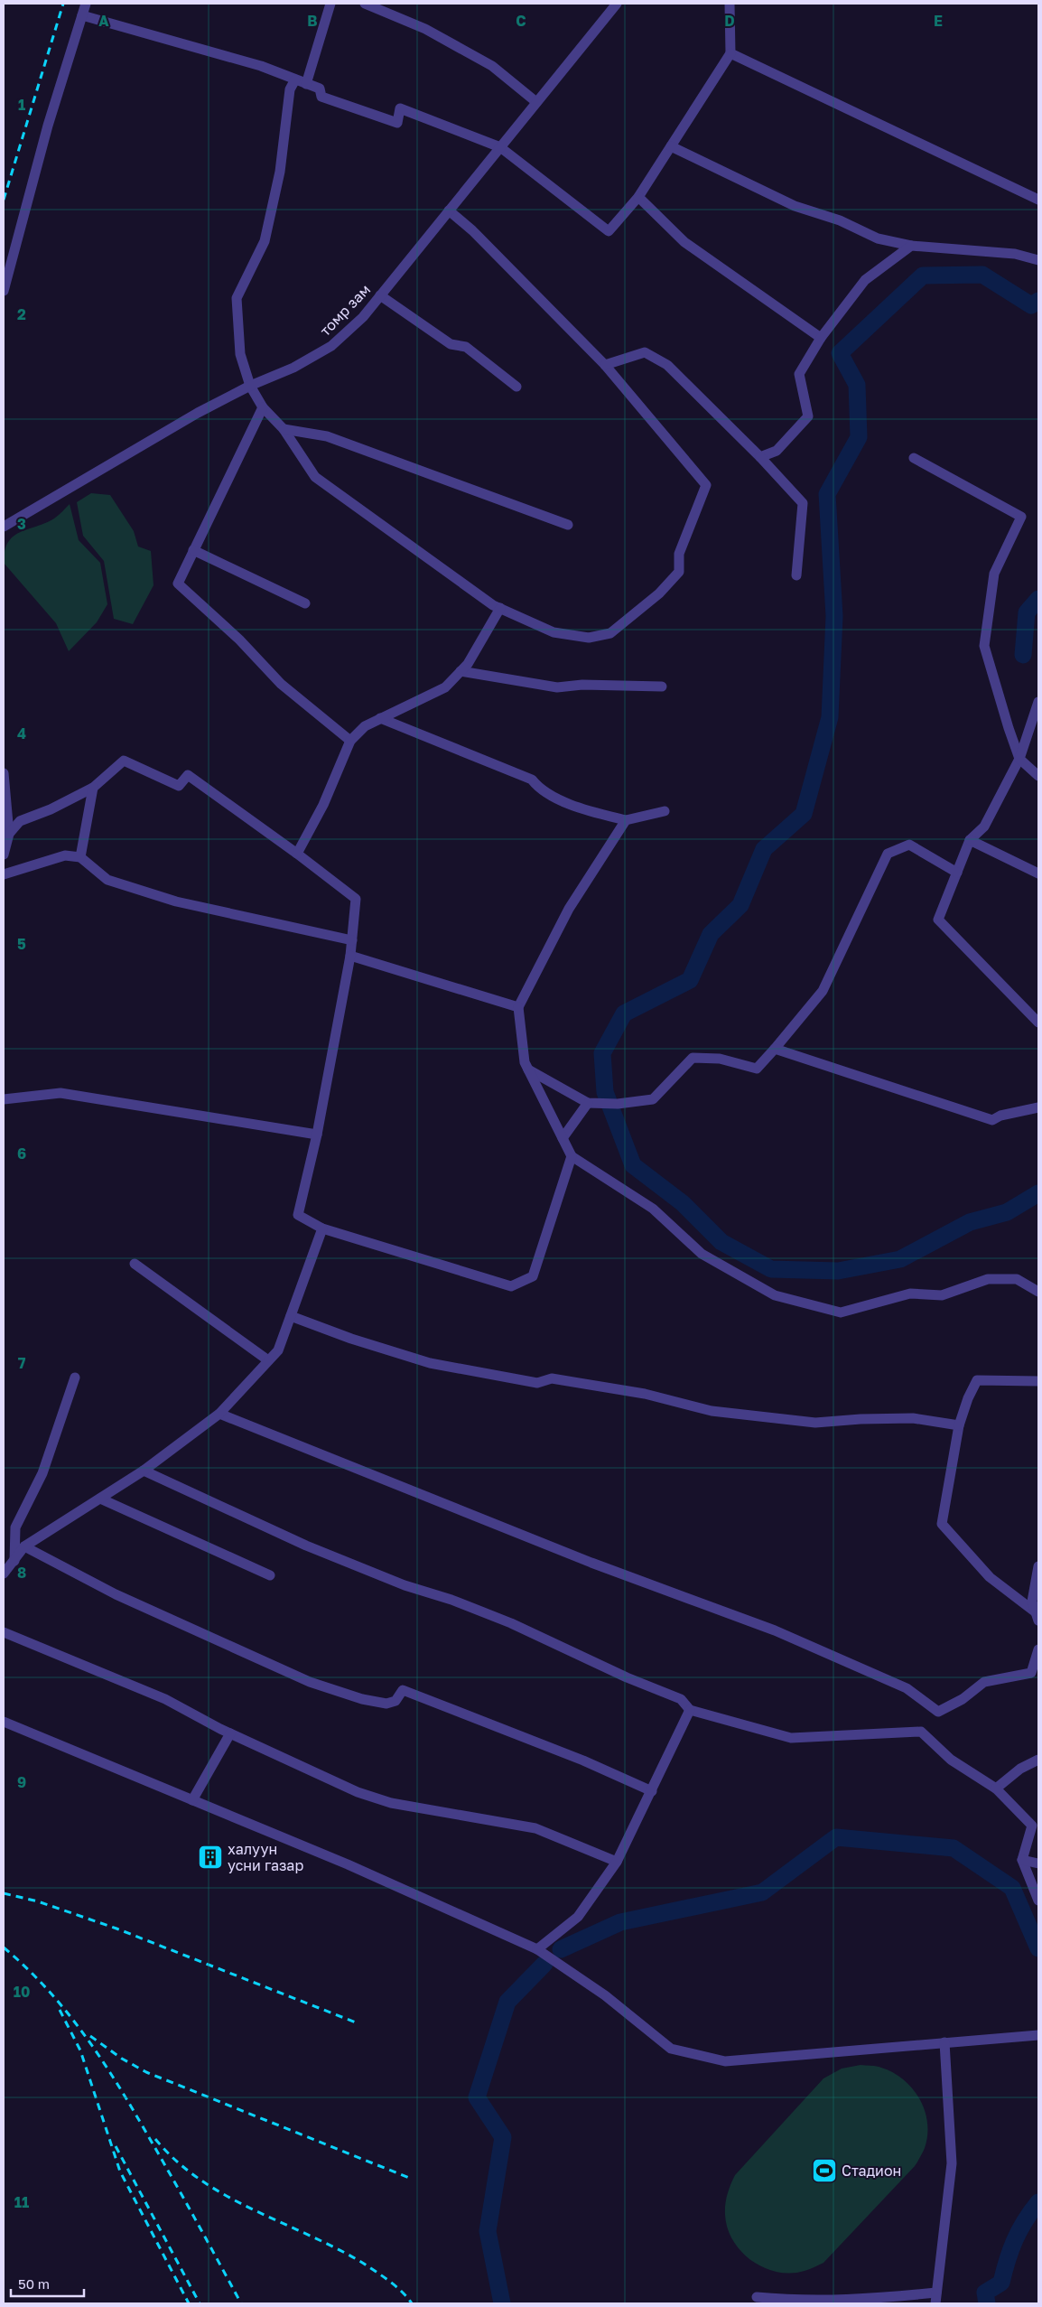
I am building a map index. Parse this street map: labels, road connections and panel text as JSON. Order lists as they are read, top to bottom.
{
  "streets": {
    "street": ["томр зам"]
  },
  "places": {
    "building": ["халуун усни газар"],
    "sports": ["Стадион"]
  },
  "scale_bar": "50 m",
  "grid": {
    "columns": [
      "A",
      "B",
      "C",
      "D",
      "E"
    ],
    "rows": [
      "1",
      "2",
      "3",
      "4",
      "5",
      "6",
      "7",
      "8",
      "9",
      "10",
      "11"
    ]
  }
}
